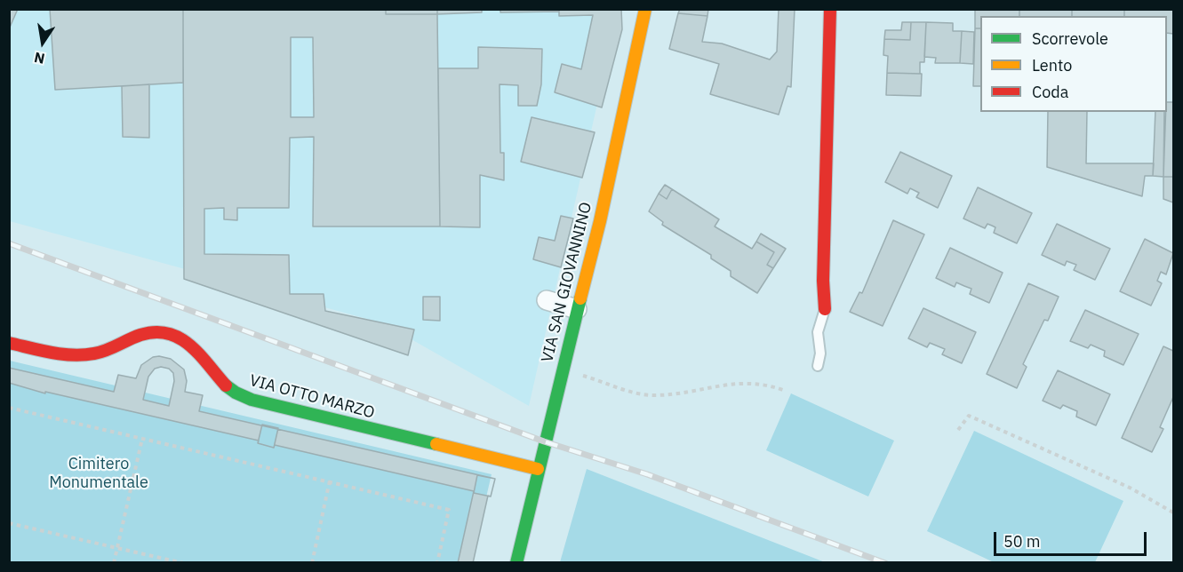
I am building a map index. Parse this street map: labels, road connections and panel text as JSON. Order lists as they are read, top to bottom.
{
  "streets": {
    "street": ["VIA SAN GIOVANNINO", "VIA OTTO MARZO"]
  },
  "crossings": [
    ["VIA SAN GIOVANNINO", "VIA OTTO MARZO"]
  ],
  "parks": ["Cimitero Monumentale"],
  "legend": ["Scorrevole", "Lento", "Coda"],
  "scale_bar": "50 m",
  "north": "bottom"
}
